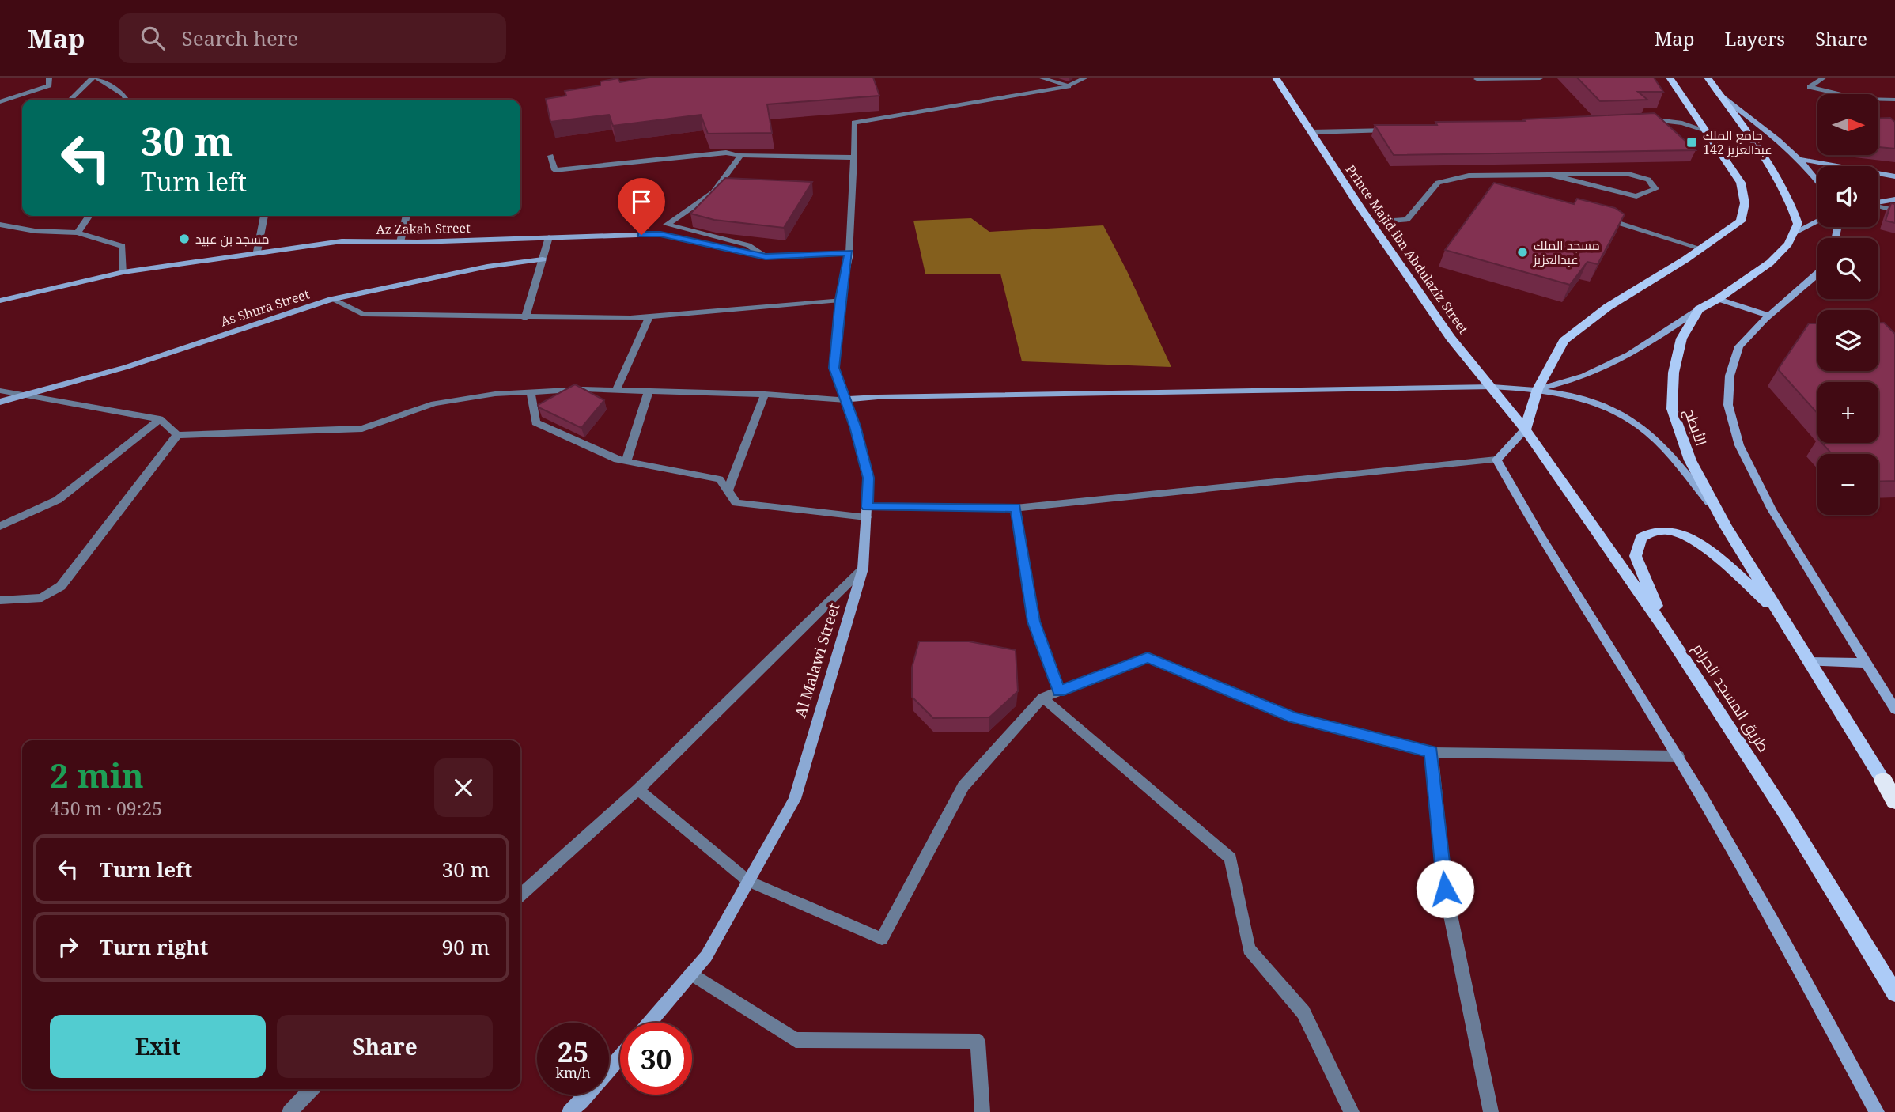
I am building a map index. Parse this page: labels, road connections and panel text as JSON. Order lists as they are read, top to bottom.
{
  "streets": {
    "main road": ["Prince Majid ibn Abdulaziz Street", "الأبطح", "طريق المسجد الحرام"],
    "street": ["Az Zakah Street", "As Shura Street", "Al Malawi Street"]
  },
  "crossings": [
    ["Az Zakah Street", "Al Malawi Street"],
    ["Prince Majid ibn Abdulaziz Street", "طريق المسجد الحرام"]
  ],
  "places": {
    "transit": ["جامع الملك عبدالعزيز 142"],
    "other": ["مسجد بن عبيد", "مسجد الملك عبدالعزيز"]
  },
  "north": "right",
  "page": {
    "header": "Map",
    "search": "Search here",
    "nav": ["Map", "Layers", "Share"],
    "map_buttons": ["+", "−"],
    "turn": ["30 m", "Turn left"],
    "heading": ["2 min", "450 m · 09:25"],
    "list": [
      {
        "name": "Turn left",
        "value": "30 m"
      },
      {
        "name": "Turn right",
        "value": "90 m"
      }
    ],
    "buttons": ["Exit", "Share"],
    "speed": "25 km/h",
    "limit": "30"
  }
}
